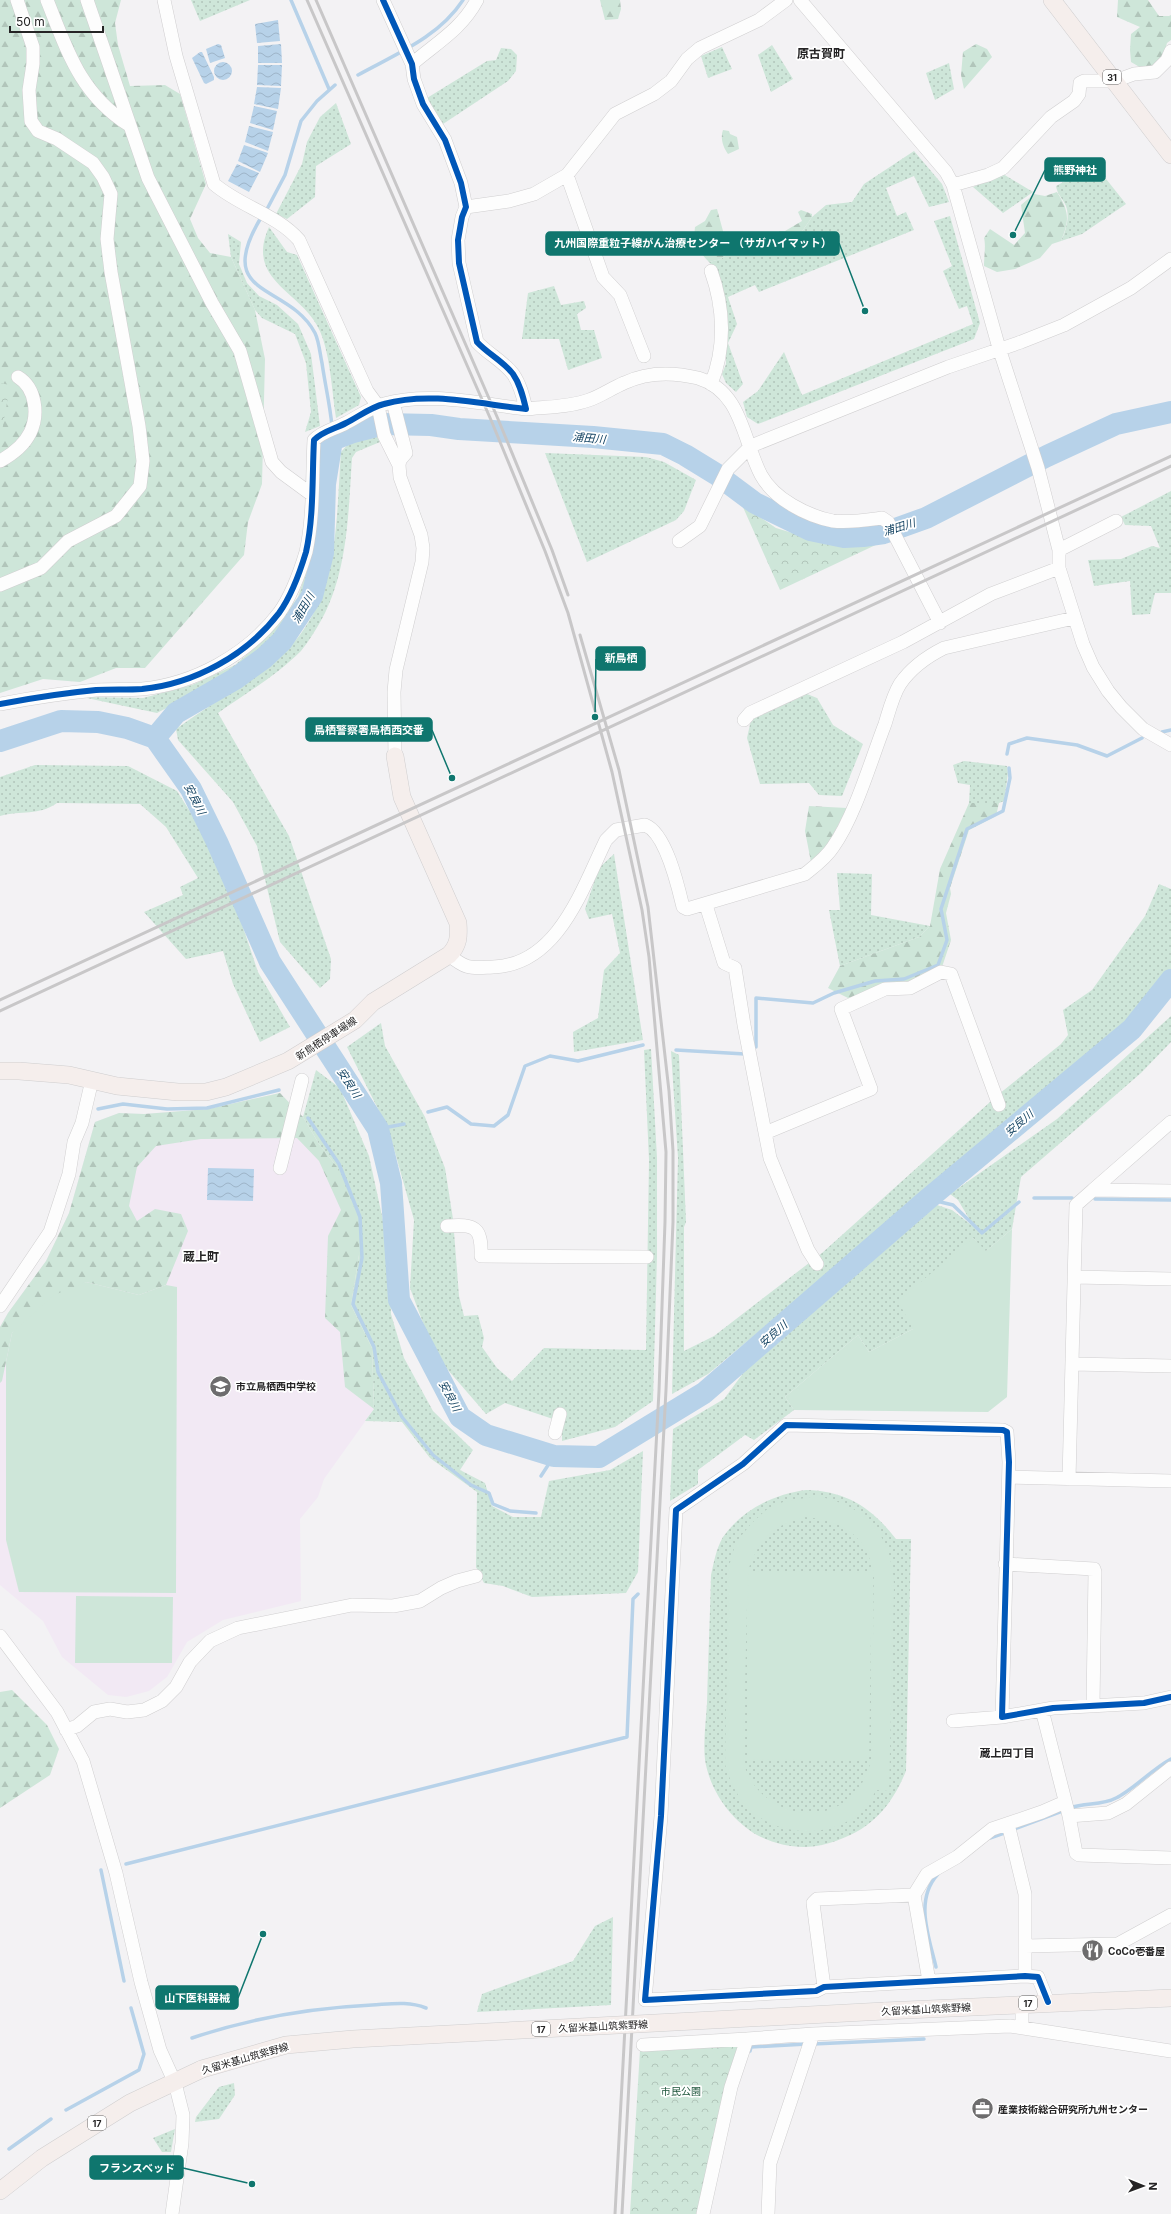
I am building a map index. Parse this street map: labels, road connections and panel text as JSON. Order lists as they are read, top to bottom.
{
  "streets": {
    "main road": [
      "31",
      "新鳥栖停車場線",
      "17",
      "久留米基山筑紫野線"
    ]
  },
  "districts": ["原古賀町", "蔵上町", "蔵上四丁目"],
  "water": ["浦田川", "安良川"],
  "parks": ["市民公園"],
  "places": {
    "other": [
      "熊野神社",
      "九州国際重粒子線がん治療センター （サガハイマット）",
      "新鳥栖",
      "鳥栖警察署鳥栖西交番",
      "山下医科器械",
      "フランスベッド"
    ],
    "school or university": ["市立鳥栖西中学校"],
    "restaurant": ["CoCo壱番屋"],
    "office": ["産業技術総合研究所九州センター"]
  },
  "scale_bar": "50 m",
  "north": "right"
}
